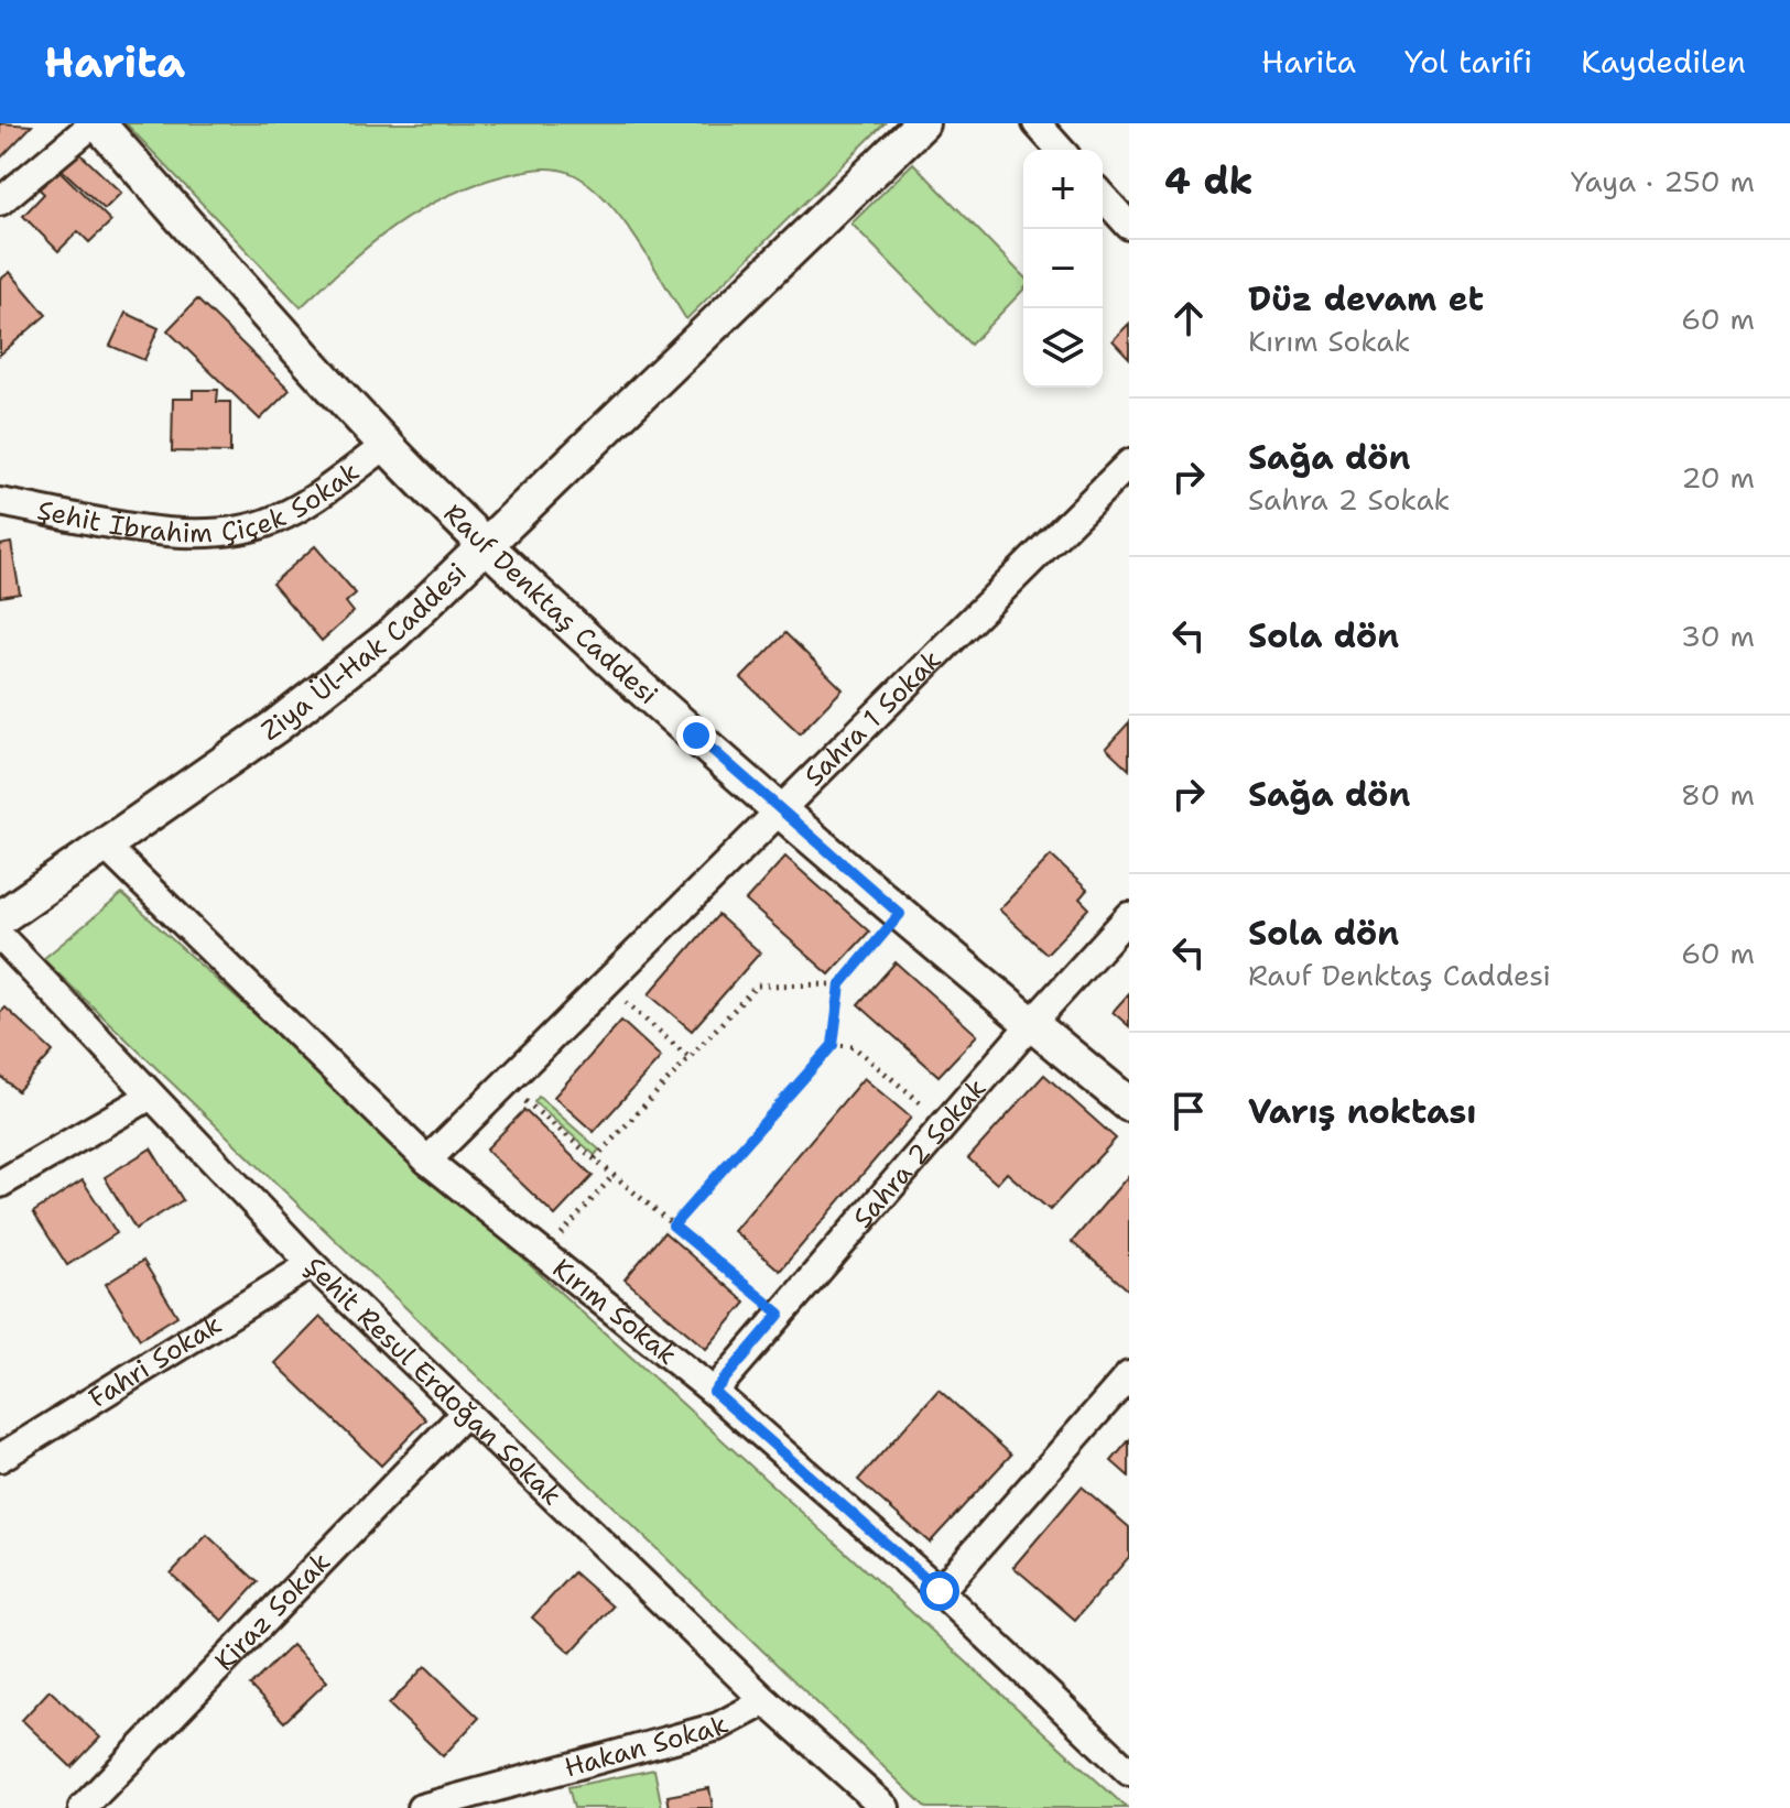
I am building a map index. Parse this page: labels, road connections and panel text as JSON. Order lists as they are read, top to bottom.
{
  "streets": {
    "street": [
      "Şehit İbrahim Çiçek Sokak",
      "Rauf Denktaş Caddesi",
      "Ziya Ül-Hak Caddesi",
      "Sahra 1 Sokak",
      "Sahra 2 Sokak",
      "Kırım Sokak",
      "Fahri Sokak",
      "Şehit Resul Erdoğan Sokak",
      "Kiraz Sokak",
      "Hakan Sokak"
    ]
  },
  "crossings": [
    ["Şehit İbrahim Çiçek Sokak", "Rauf Denktaş Caddesi"],
    ["Rauf Denktaş Caddesi", "Ziya Ül-Hak Caddesi"],
    ["Rauf Denktaş Caddesi", "Sahra 1 Sokak"],
    ["Rauf Denktaş Caddesi", "Sahra 2 Sokak"],
    ["Ziya Ül-Hak Caddesi", "Kırım Sokak"],
    ["Sahra 1 Sokak", "Kırım Sokak"],
    ["Sahra 2 Sokak", "Kırım Sokak"],
    ["Fahri Sokak", "Şehit Resul Erdoğan Sokak"],
    ["Şehit Resul Erdoğan Sokak", "Kiraz Sokak"],
    ["Şehit Resul Erdoğan Sokak", "Hakan Sokak"]
  ],
  "page": {
    "header": "Harita",
    "nav": ["Harita", "Yol tarifi", "Kaydedilen"],
    "heading": ["4 dk", "Yaya · 250 m"],
    "map_buttons": ["+", "−"],
    "list": [
      ["Düz devam et", "Kırım Sokak", "60 m"],
      ["Sağa dön", "Sahra 2 Sokak", "20 m"],
      ["Sola dön", "30 m"],
      ["Sağa dön", "80 m"],
      ["Sola dön", "Rauf Denktaş Caddesi", "60 m"],
      "Varış noktası"
    ]
  }
}
